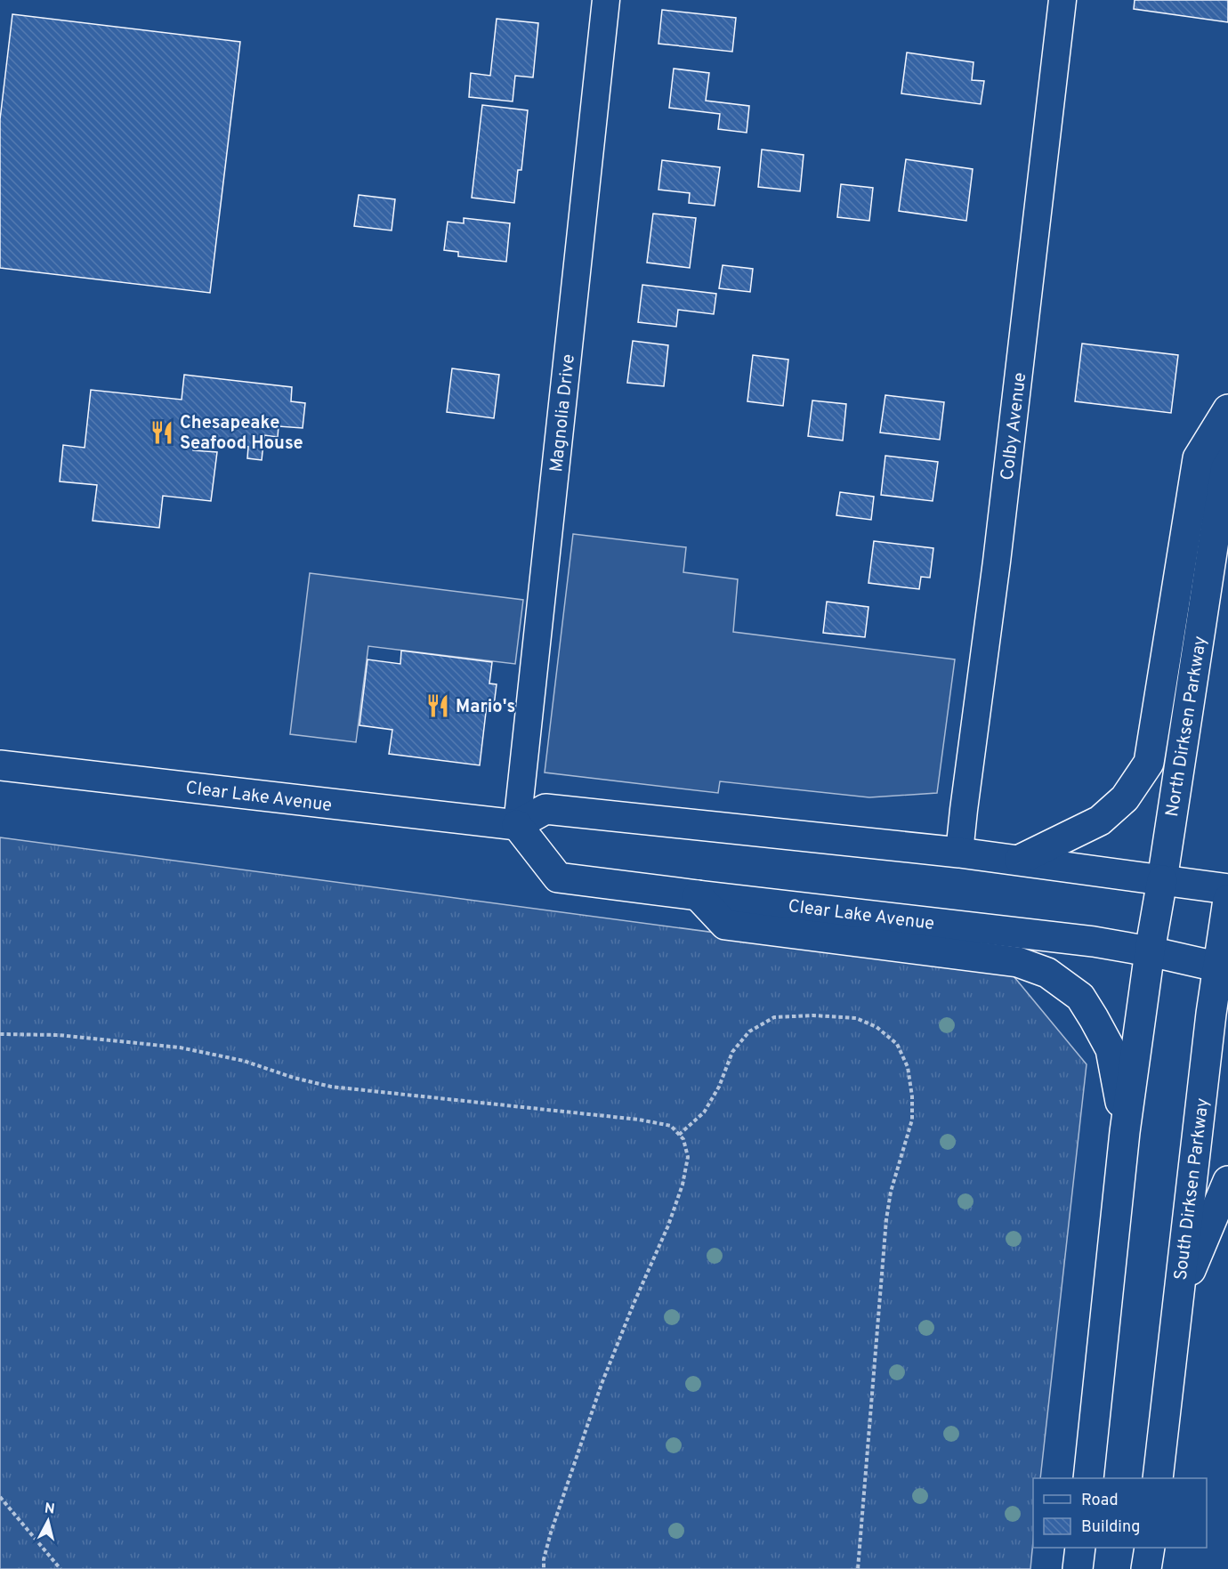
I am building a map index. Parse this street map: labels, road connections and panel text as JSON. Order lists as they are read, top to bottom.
{
  "streets": {
    "main road": ["North Dirksen Parkway", "Clear Lake Avenue", "South Dirksen Parkway"],
    "street": ["Magnolia Drive", "Colby Avenue"]
  },
  "crossings": [
    ["Magnolia Drive", "Clear Lake Avenue"],
    ["North Dirksen Parkway", "Clear Lake Avenue"],
    ["Clear Lake Avenue", "South Dirksen Parkway"]
  ],
  "places": {
    "restaurant": ["Chesapeake Seafood House", "Mario's"]
  },
  "legend": ["Road", "Building"],
  "north": "top"
}
